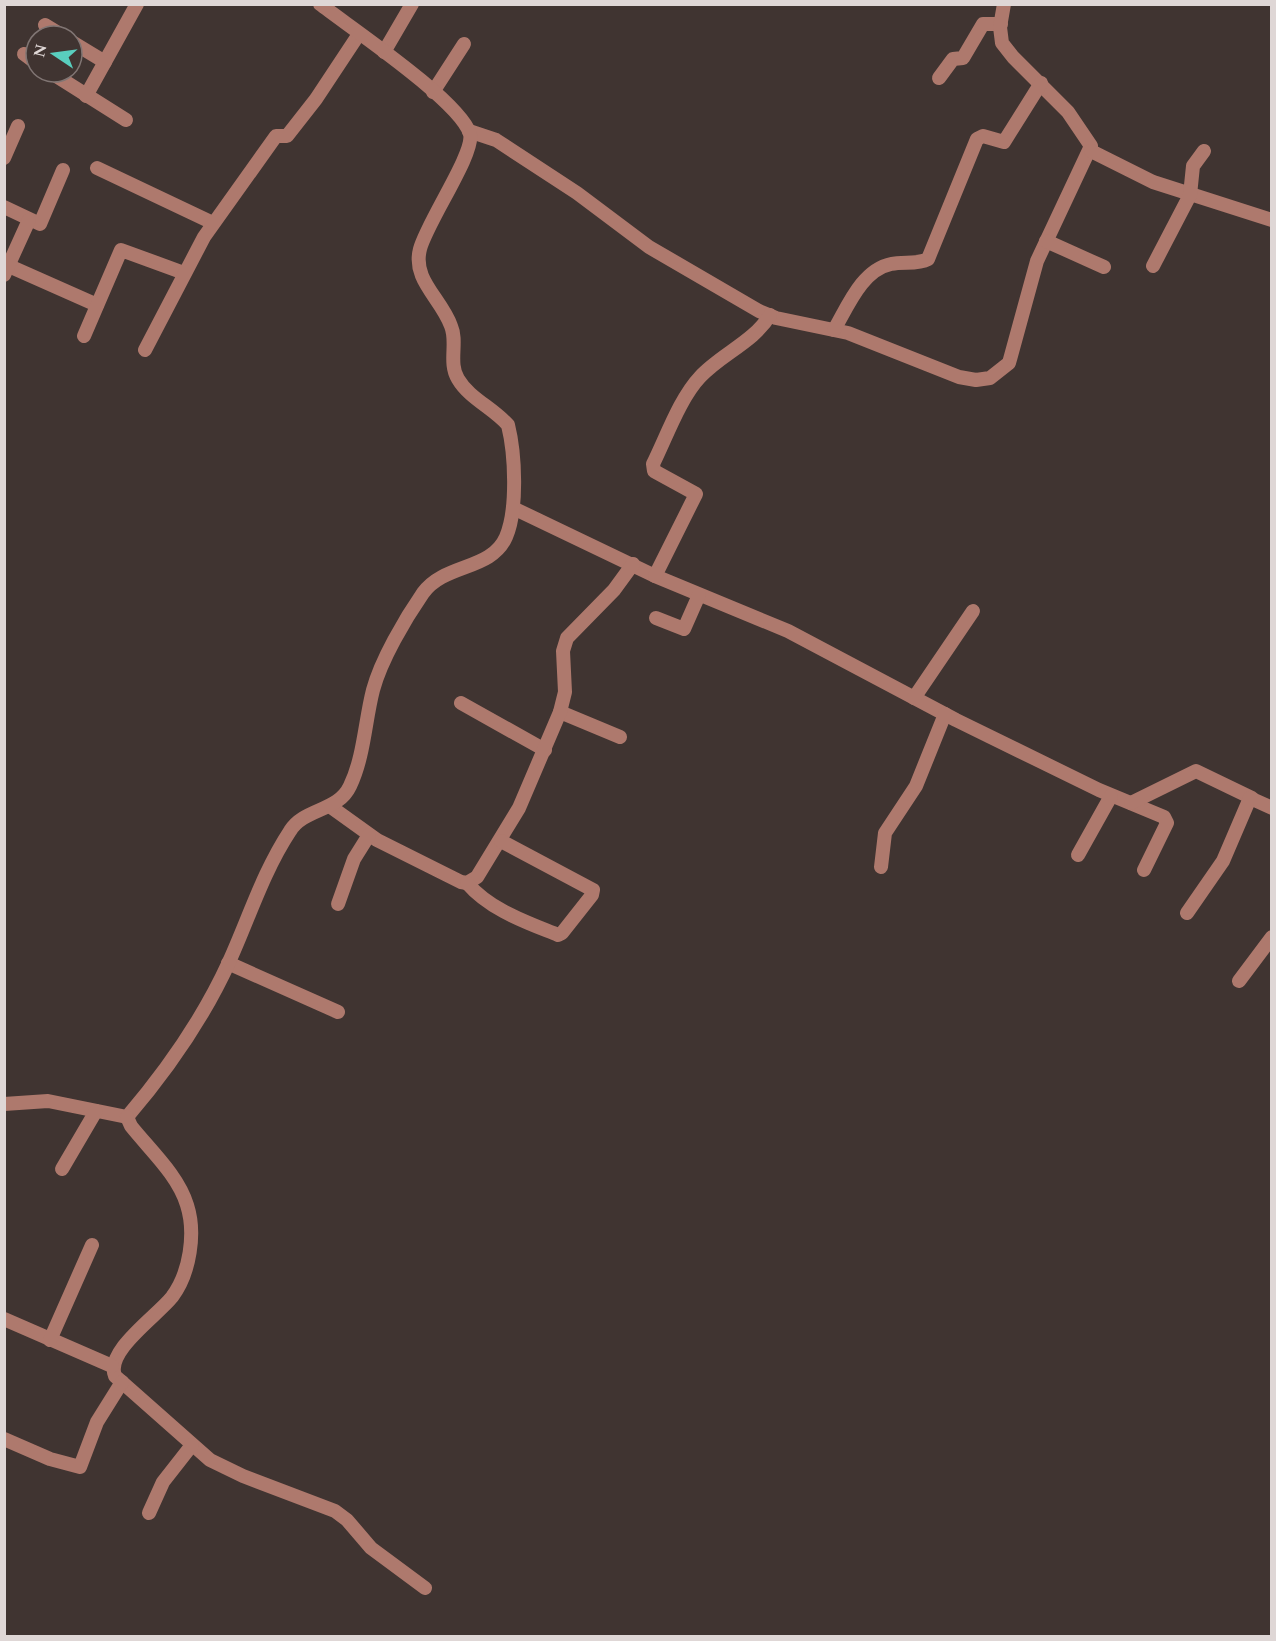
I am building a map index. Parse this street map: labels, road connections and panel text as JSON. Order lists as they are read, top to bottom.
{
  "north": "left"
}
